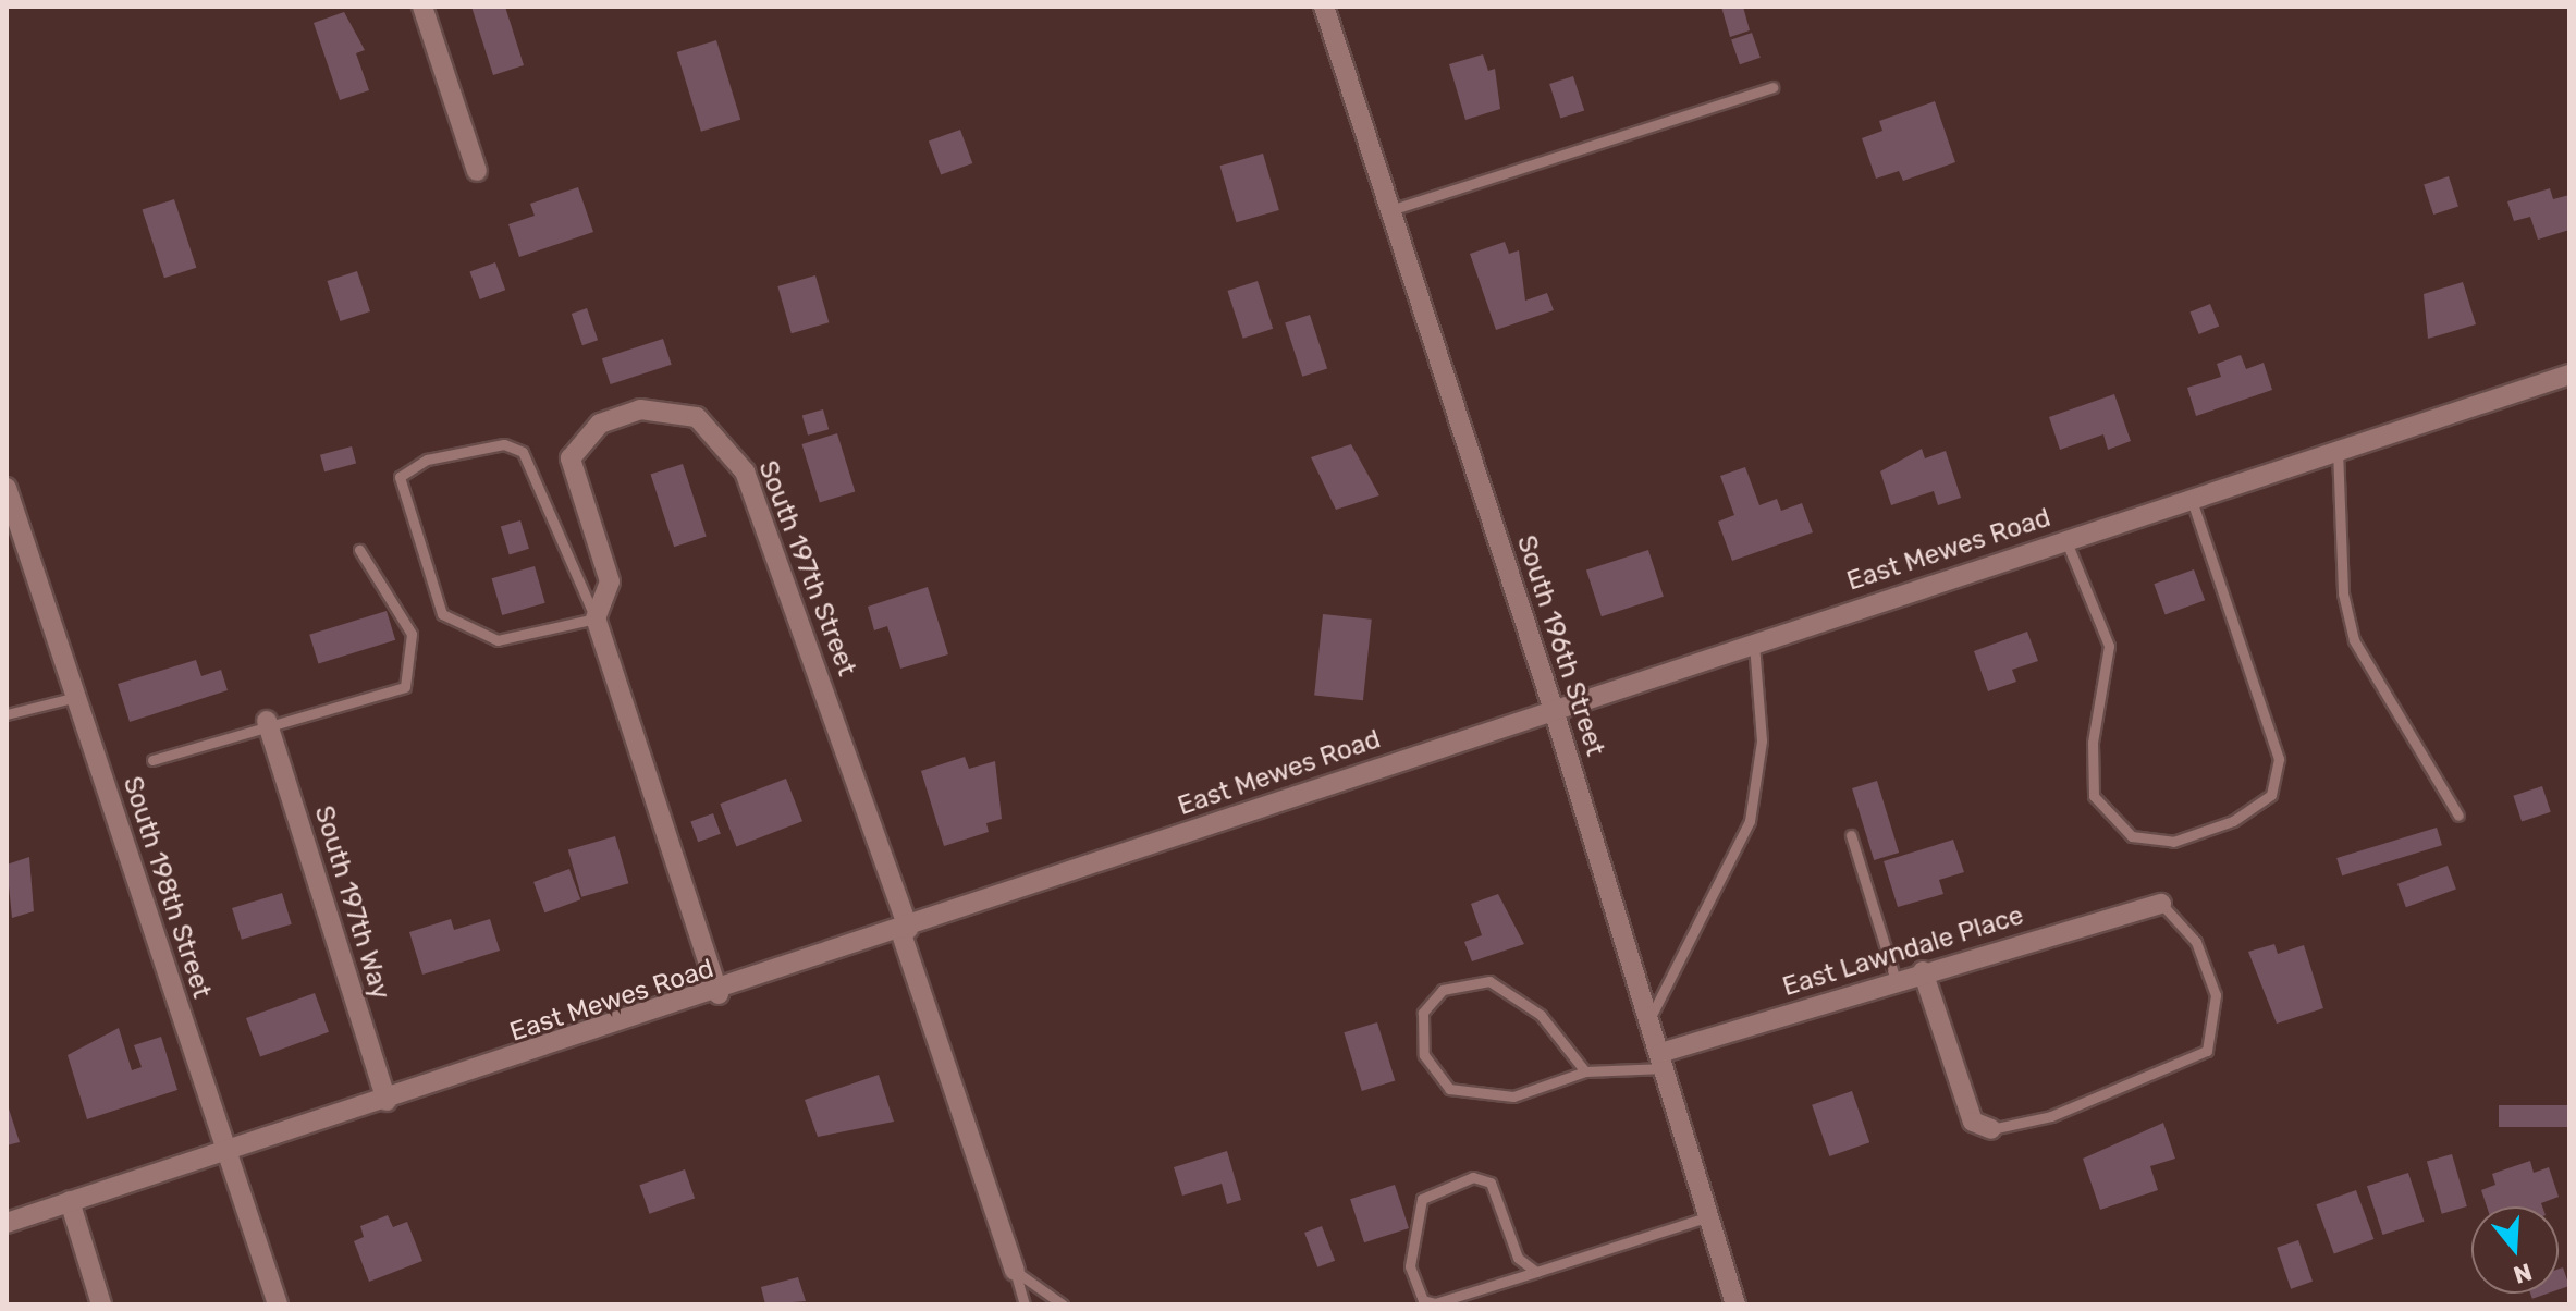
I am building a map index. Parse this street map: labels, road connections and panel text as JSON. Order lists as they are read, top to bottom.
{
  "streets": {
    "street": [
      "East Mewes Road",
      "South 197th Street",
      "South 196th Street",
      "South 198th Street",
      "South 197th Way",
      "East Lawndale Place"
    ]
  },
  "crossings": [
    ["East Mewes Road", "South 197th Street"],
    ["East Mewes Road", "South 196th Street"],
    ["East Mewes Road", "South 198th Street"],
    ["East Mewes Road", "South 197th Way"],
    ["South 196th Street", "East Lawndale Place"]
  ],
  "north": "bottom"
}
